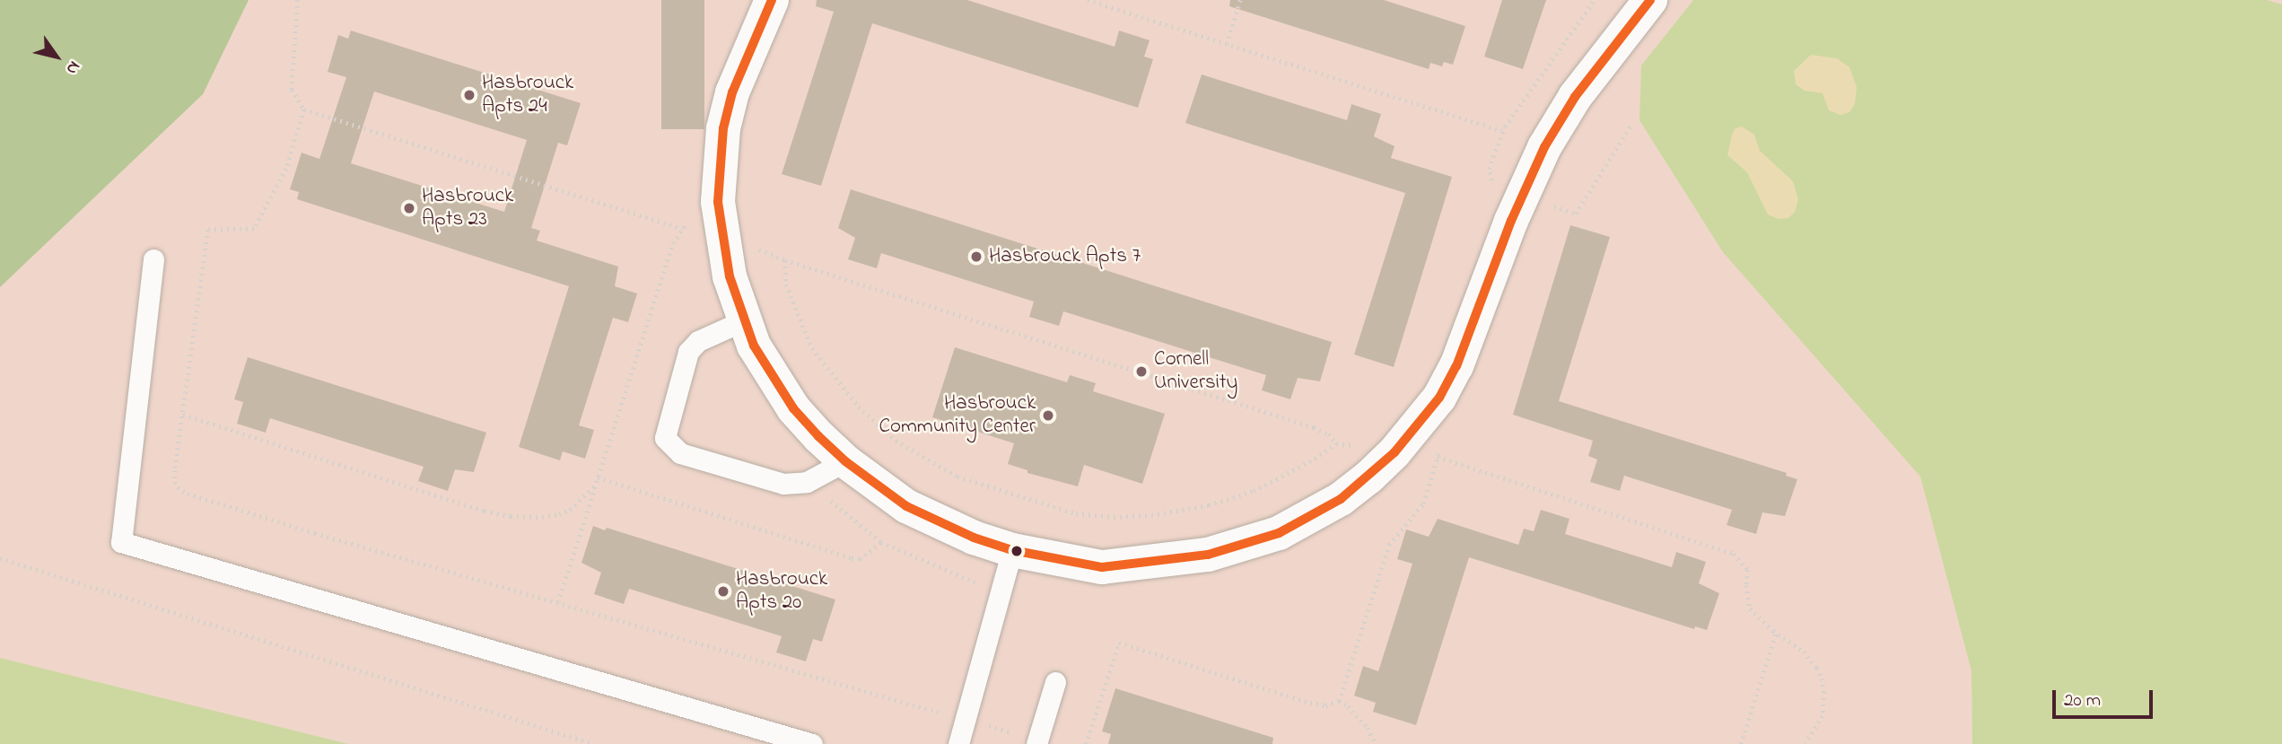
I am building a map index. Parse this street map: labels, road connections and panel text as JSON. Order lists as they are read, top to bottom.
{
  "places": [
    "Hasbrouck Apts 24",
    "Hasbrouck Apts 23",
    "Hasbrouck Apts 7",
    "Cornell University",
    "Hasbrouck Community Center",
    "Hasbrouck Apts 20"
  ],
  "scale_bar": "20 m",
  "north": "bottom right"
}
